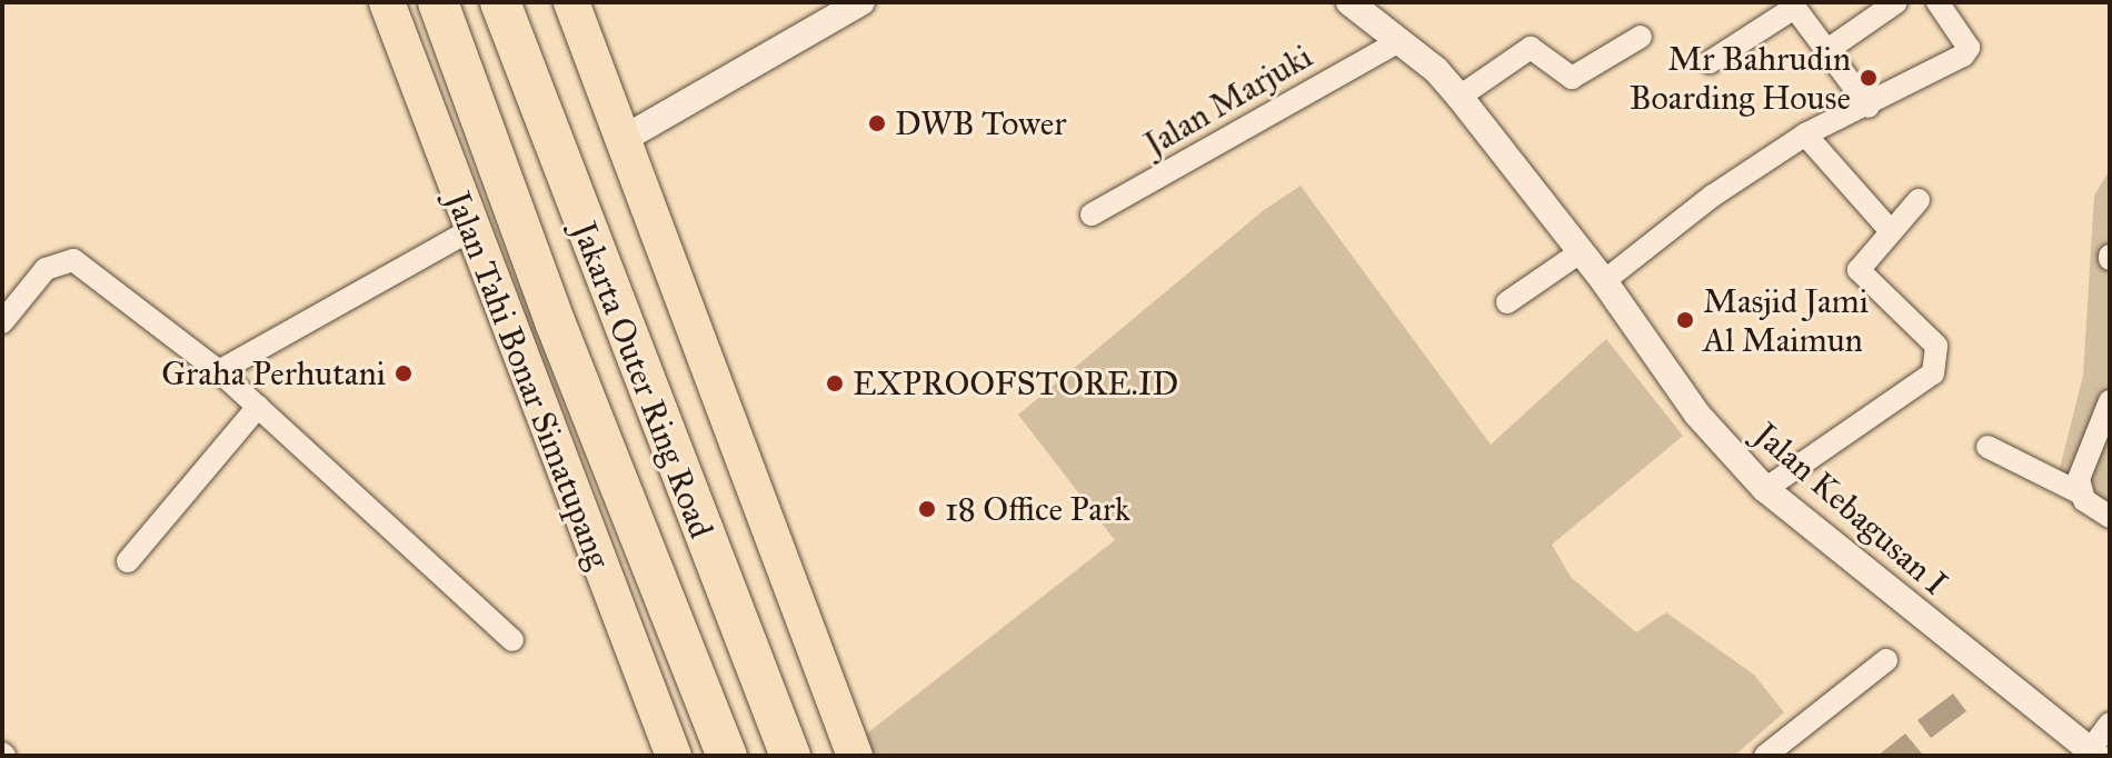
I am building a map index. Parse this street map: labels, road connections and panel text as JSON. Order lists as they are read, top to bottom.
{
  "streets": {
    "highway": ["Jalan Tahi Bonar Simatupang", "Jakarta Outer Ring Road"],
    "street": ["Jalan Marjuki", "Jalan Kebagusan I"]
  },
  "crossings": [
    ["Jalan Marjuki", "Jalan Kebagusan I"]
  ],
  "places": [
    "Mr Bahrudin Boarding House",
    "DWB Tower",
    "Masjid Jami Al Maimun",
    "Graha Perhutani",
    "EXPROOFSTORE.ID",
    "18 Office Park"
  ]
}
